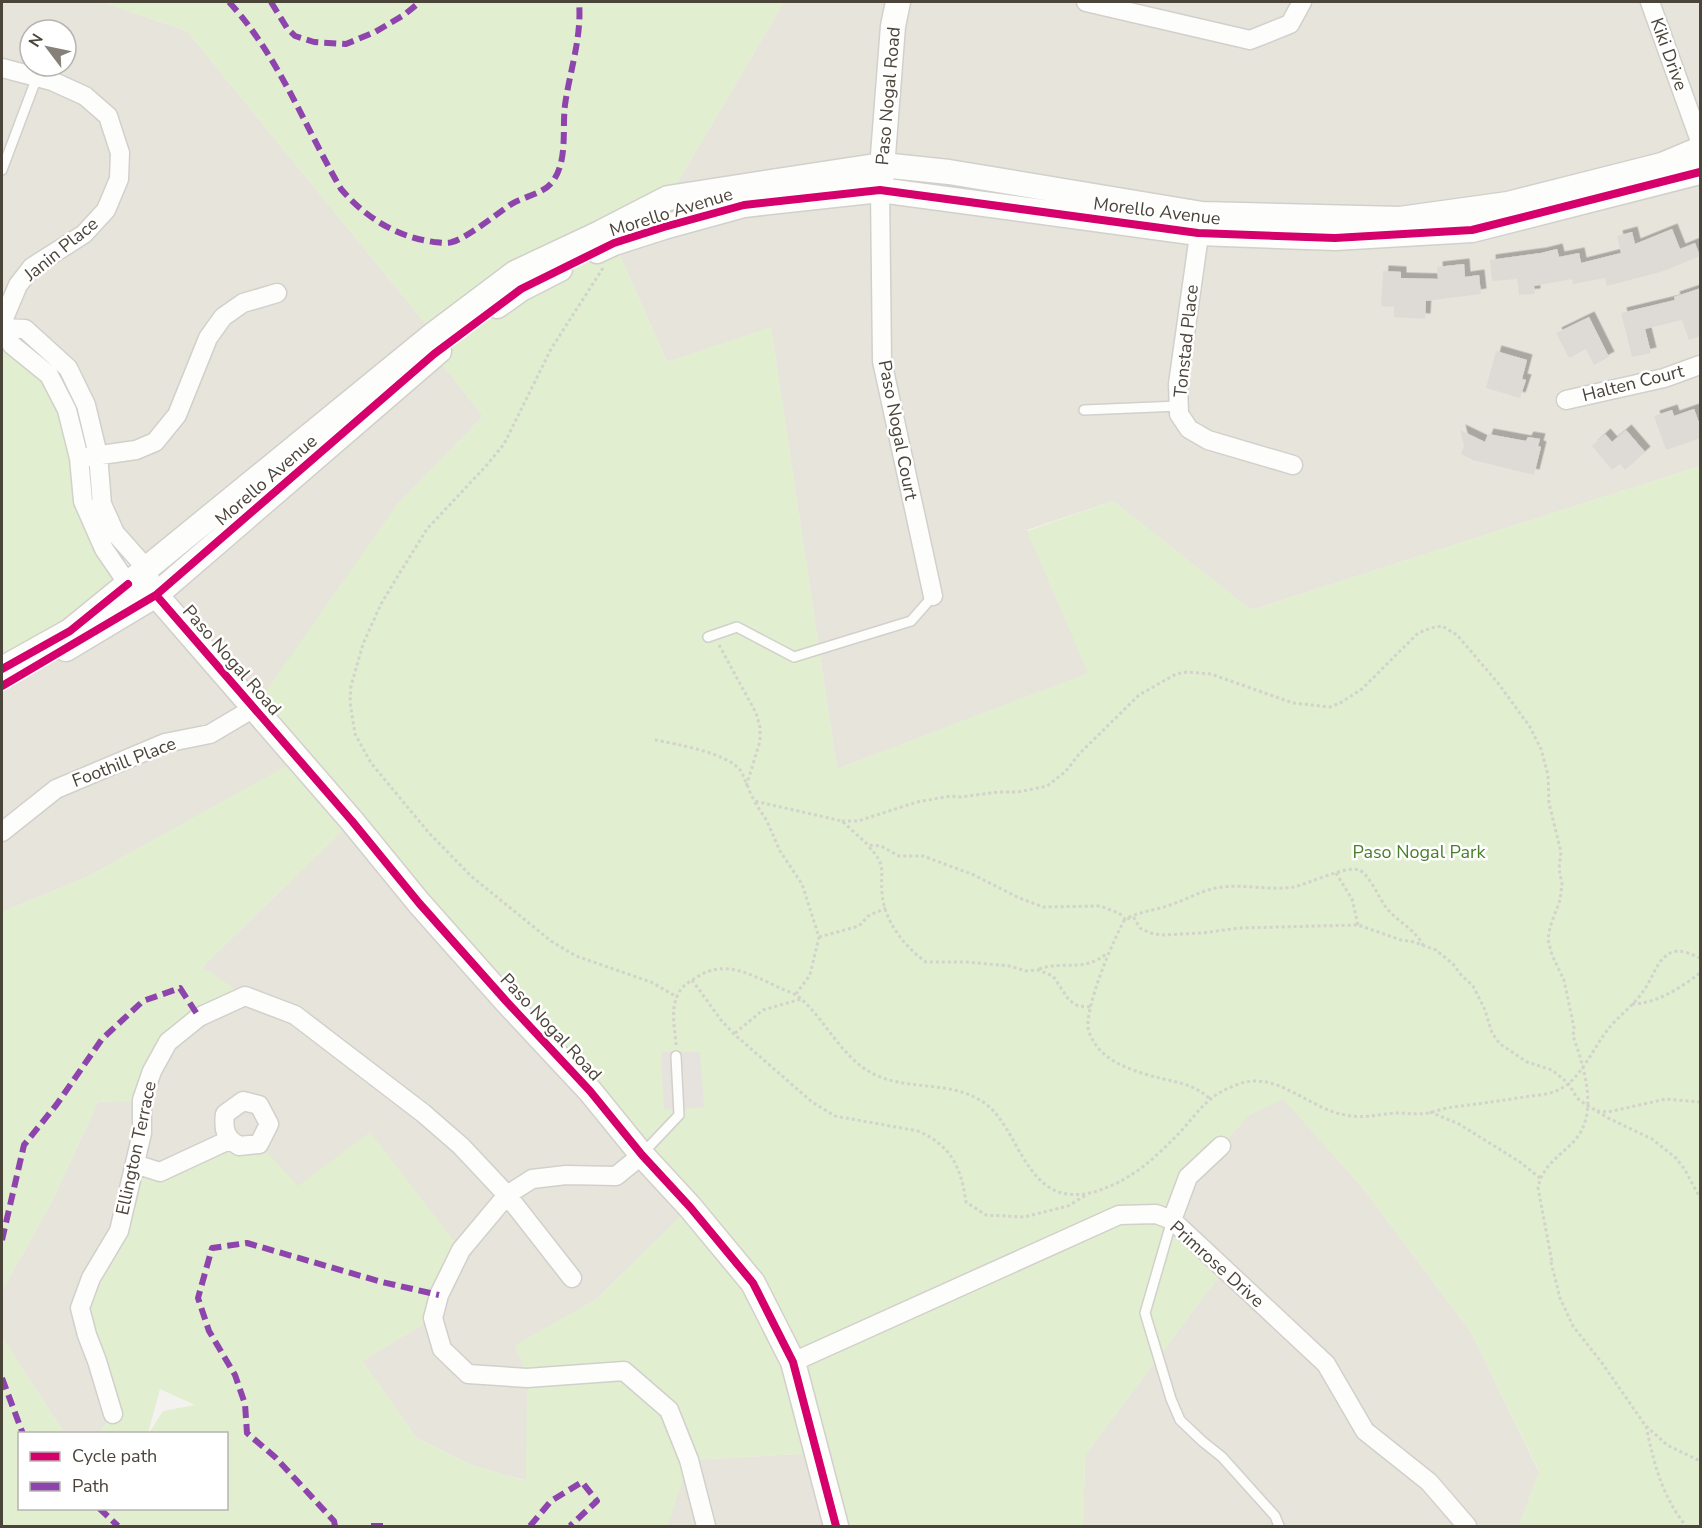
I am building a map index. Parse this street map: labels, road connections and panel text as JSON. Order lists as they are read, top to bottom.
{
  "streets": {
    "street": [
      "Kiki Drive",
      "Paso Nogal Road",
      "Morello Avenue",
      "Janin Place",
      "Tonstad Place",
      "Halten Court",
      "Paso Nogal Court",
      "Foothill Place",
      "Ellington Terrace",
      "Primrose Drive"
    ]
  },
  "crossings": [
    ["Paso Nogal Road", "Morello Avenue"],
    ["Paso Nogal Road", "Paso Nogal Court"],
    ["Paso Nogal Road", "Foothill Place"],
    ["Paso Nogal Road", "Primrose Drive"],
    ["Morello Avenue", "Tonstad Place"],
    ["Morello Avenue", "Paso Nogal Court"]
  ],
  "parks": ["Paso Nogal Park"],
  "legend": ["Cycle path", "Path"],
  "north": "top left"
}
